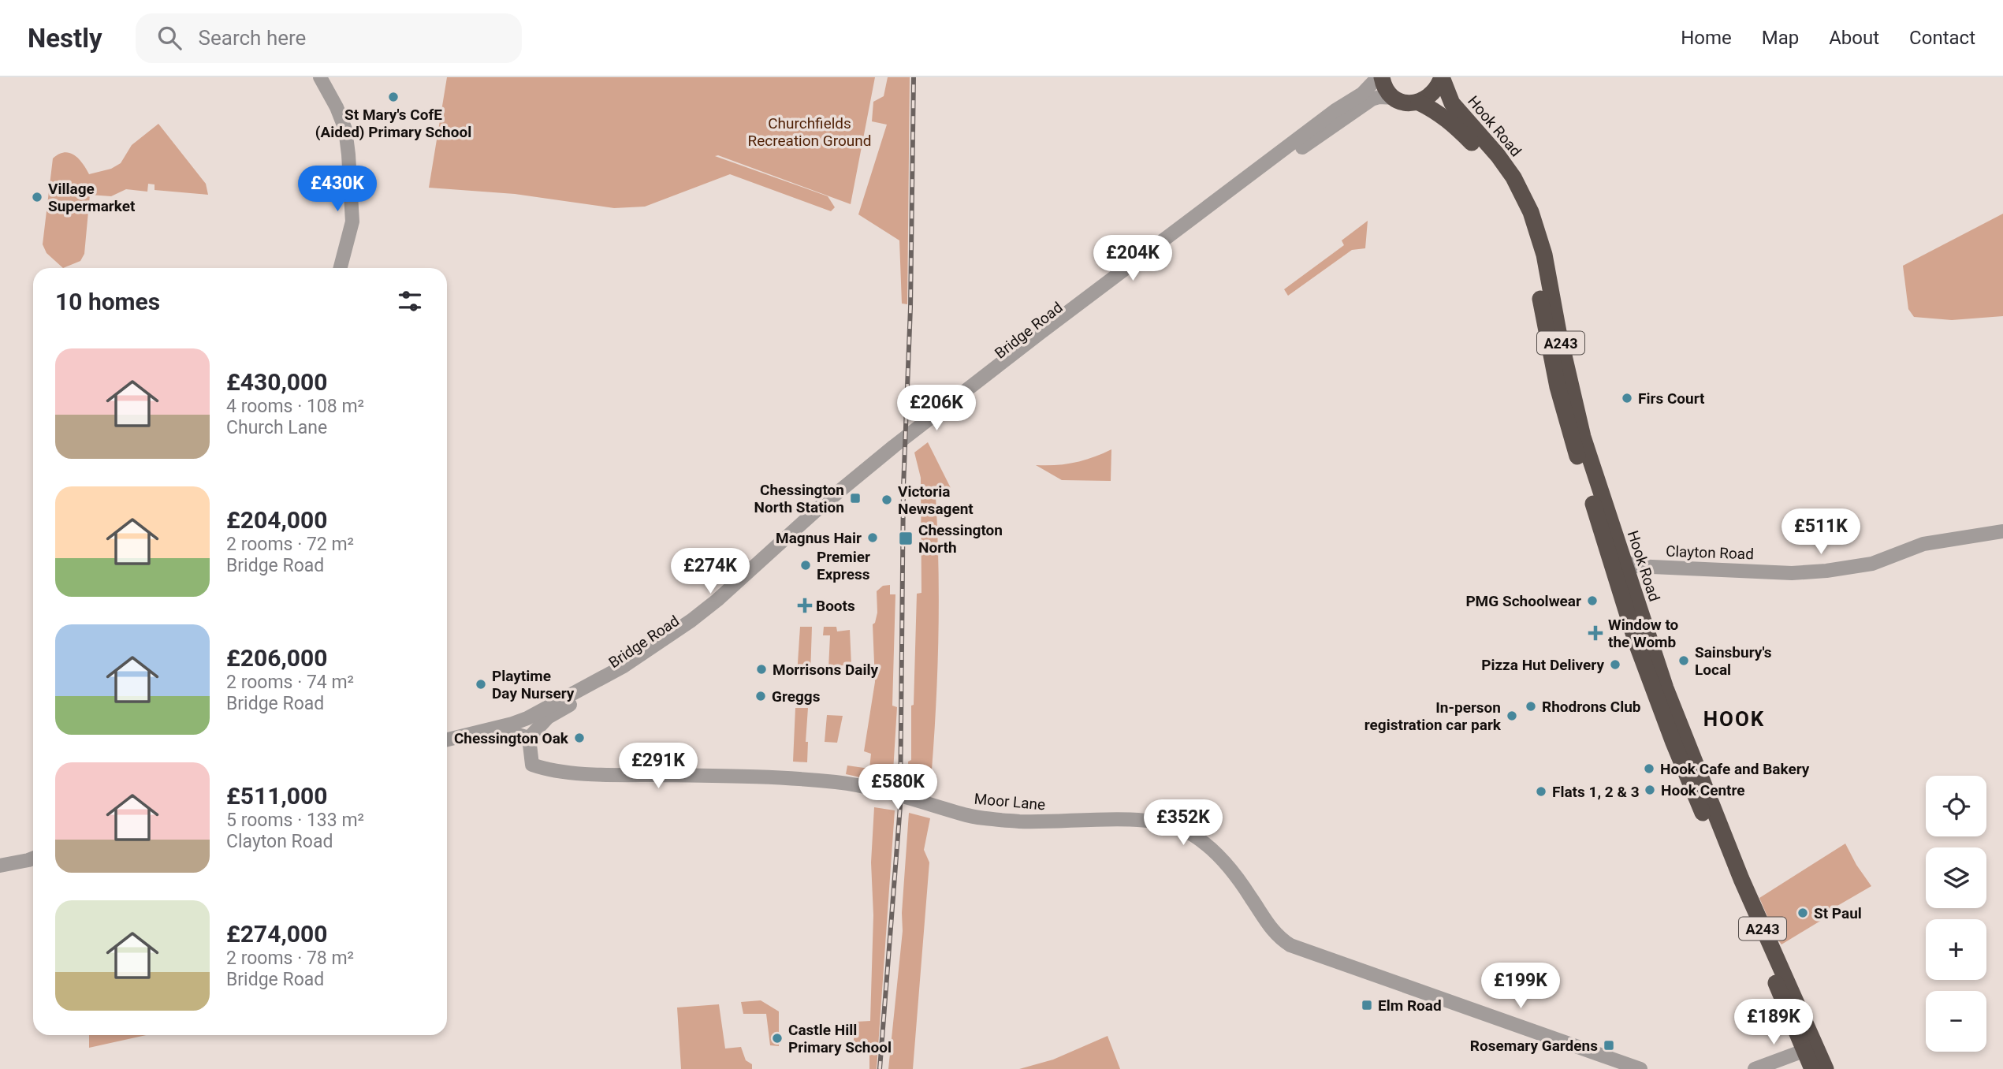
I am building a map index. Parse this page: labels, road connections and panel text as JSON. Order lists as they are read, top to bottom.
{
  "streets": {
    "highway": ["Hook Road", "A243"],
    "street": ["Bridge Road", "Clayton Road", "Moor Lane"]
  },
  "crossings": [
    ["Hook Road", "A243"],
    ["Hook Road", "Clayton Road"],
    ["Bridge Road", "A243"],
    ["Bridge Road", "Moor Lane"]
  ],
  "districts": ["HOOK"],
  "parks": ["Churchfields Recreation Ground"],
  "places": {
    "other": [
      "St Mary's CofE (Aided) Primary School",
      "Village Supermarket",
      "Firs Court",
      "Victoria Newsagent",
      "Magnus Hair",
      "Premier Express",
      "PMG Schoolwear",
      "Sainsbury's Local",
      "Pizza Hut Delivery",
      "Morrisons Daily",
      "Playtime Day Nursery",
      "Greggs",
      "Rhodrons Club",
      "In-person registration car park",
      "Chessington Oak",
      "Hook Cafe and Bakery",
      "Hook Centre",
      "Flats 1, 2 & 3",
      "St Paul",
      "Castle Hill Primary School"
    ],
    "transit": [
      "Chessington North Station",
      "Chessington North",
      "Elm Road",
      "Rosemary Gardens"
    ],
    "health": ["Boots", "Window to the Womb"]
  },
  "page": {
    "header": "Nestly",
    "search": "Search here",
    "nav": [
      "Home",
      "Map",
      "About",
      "Contact"
    ],
    "price": [
      "£430K",
      "£204K",
      "£206K",
      "£511K",
      "£274K",
      "£291K",
      "£580K",
      "£352K",
      "£199K",
      "£189K"
    ],
    "heading": "10 homes",
    "list": [
      {
        "name": "£430,000",
        "note": "4 rooms · 108 m² · Church Lane"
      },
      {
        "name": "£204,000",
        "note": "2 rooms · 72 m² · Bridge Road"
      },
      {
        "name": "£206,000",
        "note": "2 rooms · 74 m² · Bridge Road"
      },
      {
        "name": "£511,000",
        "note": "5 rooms · 133 m² · Clayton Road"
      },
      {
        "name": "£274,000",
        "note": "2 rooms · 78 m² · Bridge Road"
      }
    ],
    "map_buttons": ["+", "−"]
  }
}
